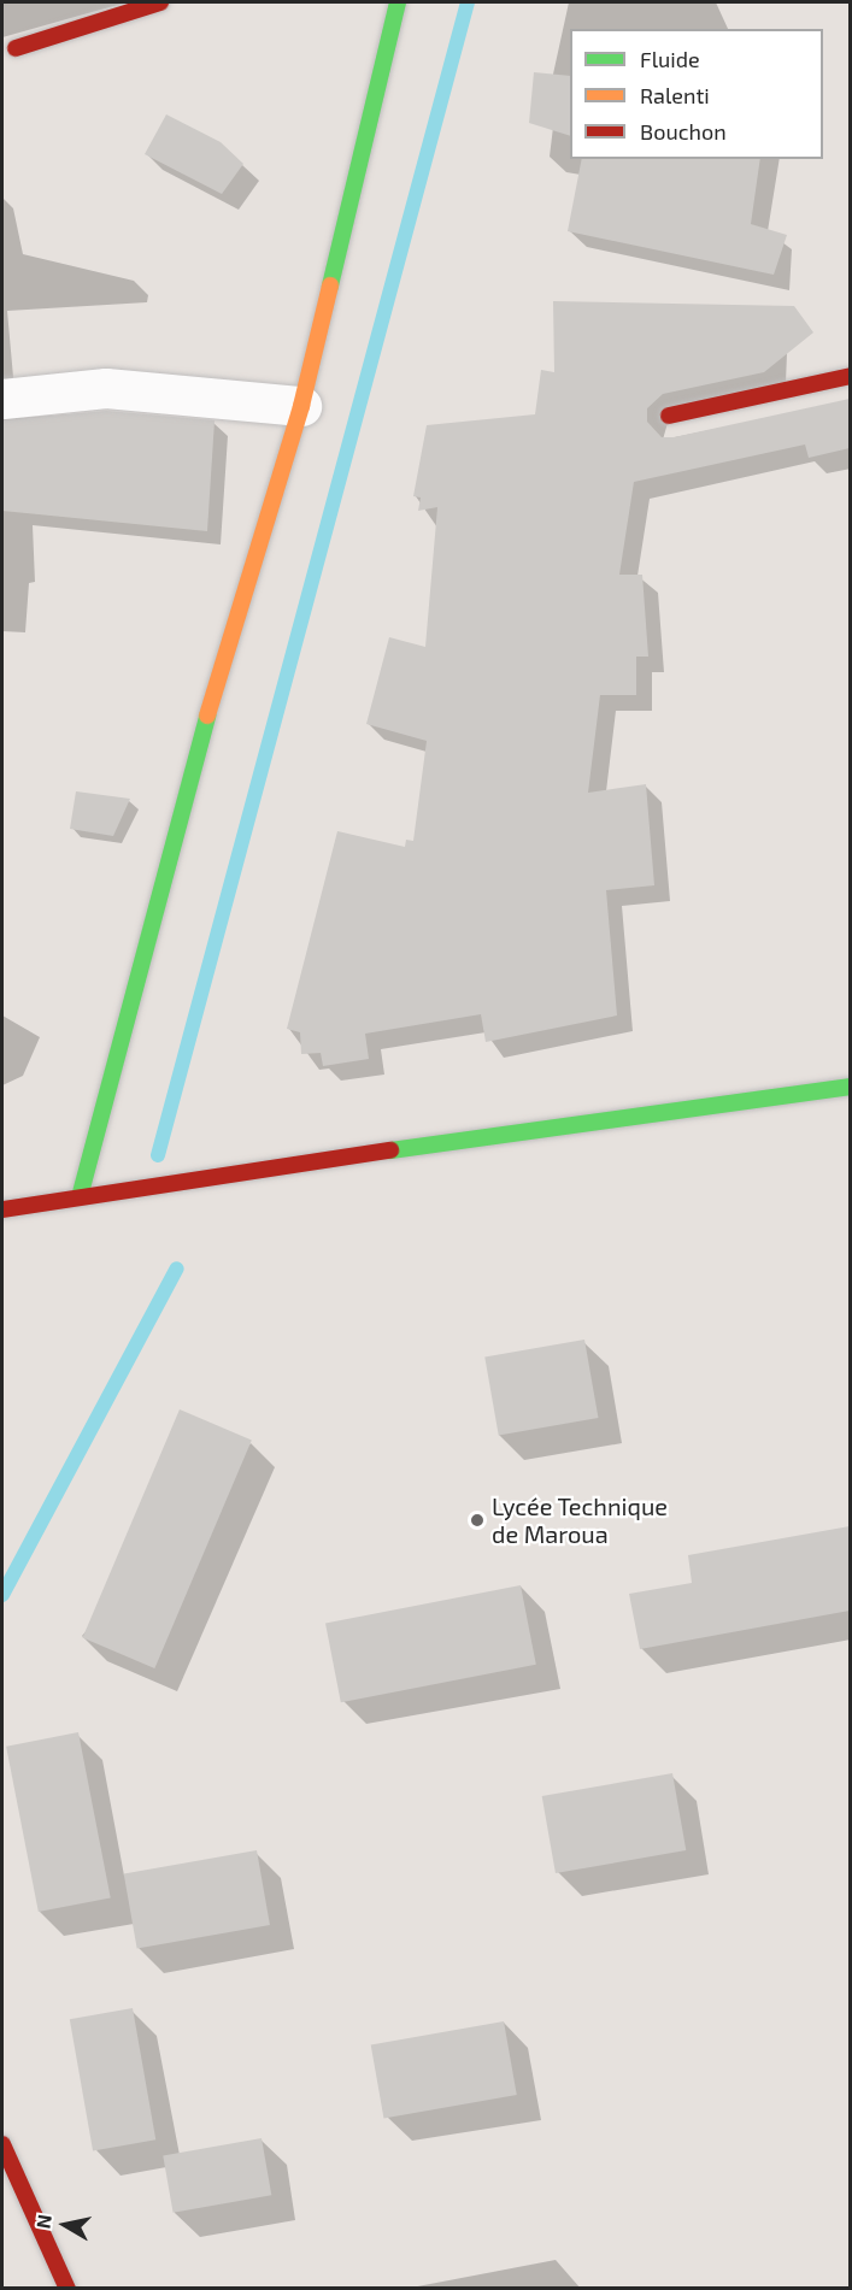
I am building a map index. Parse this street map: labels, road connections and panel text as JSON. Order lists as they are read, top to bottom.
{
  "places": ["Lycée Technique de Maroua"],
  "legend": ["Fluide", "Ralenti", "Bouchon"],
  "north": "left"
}
